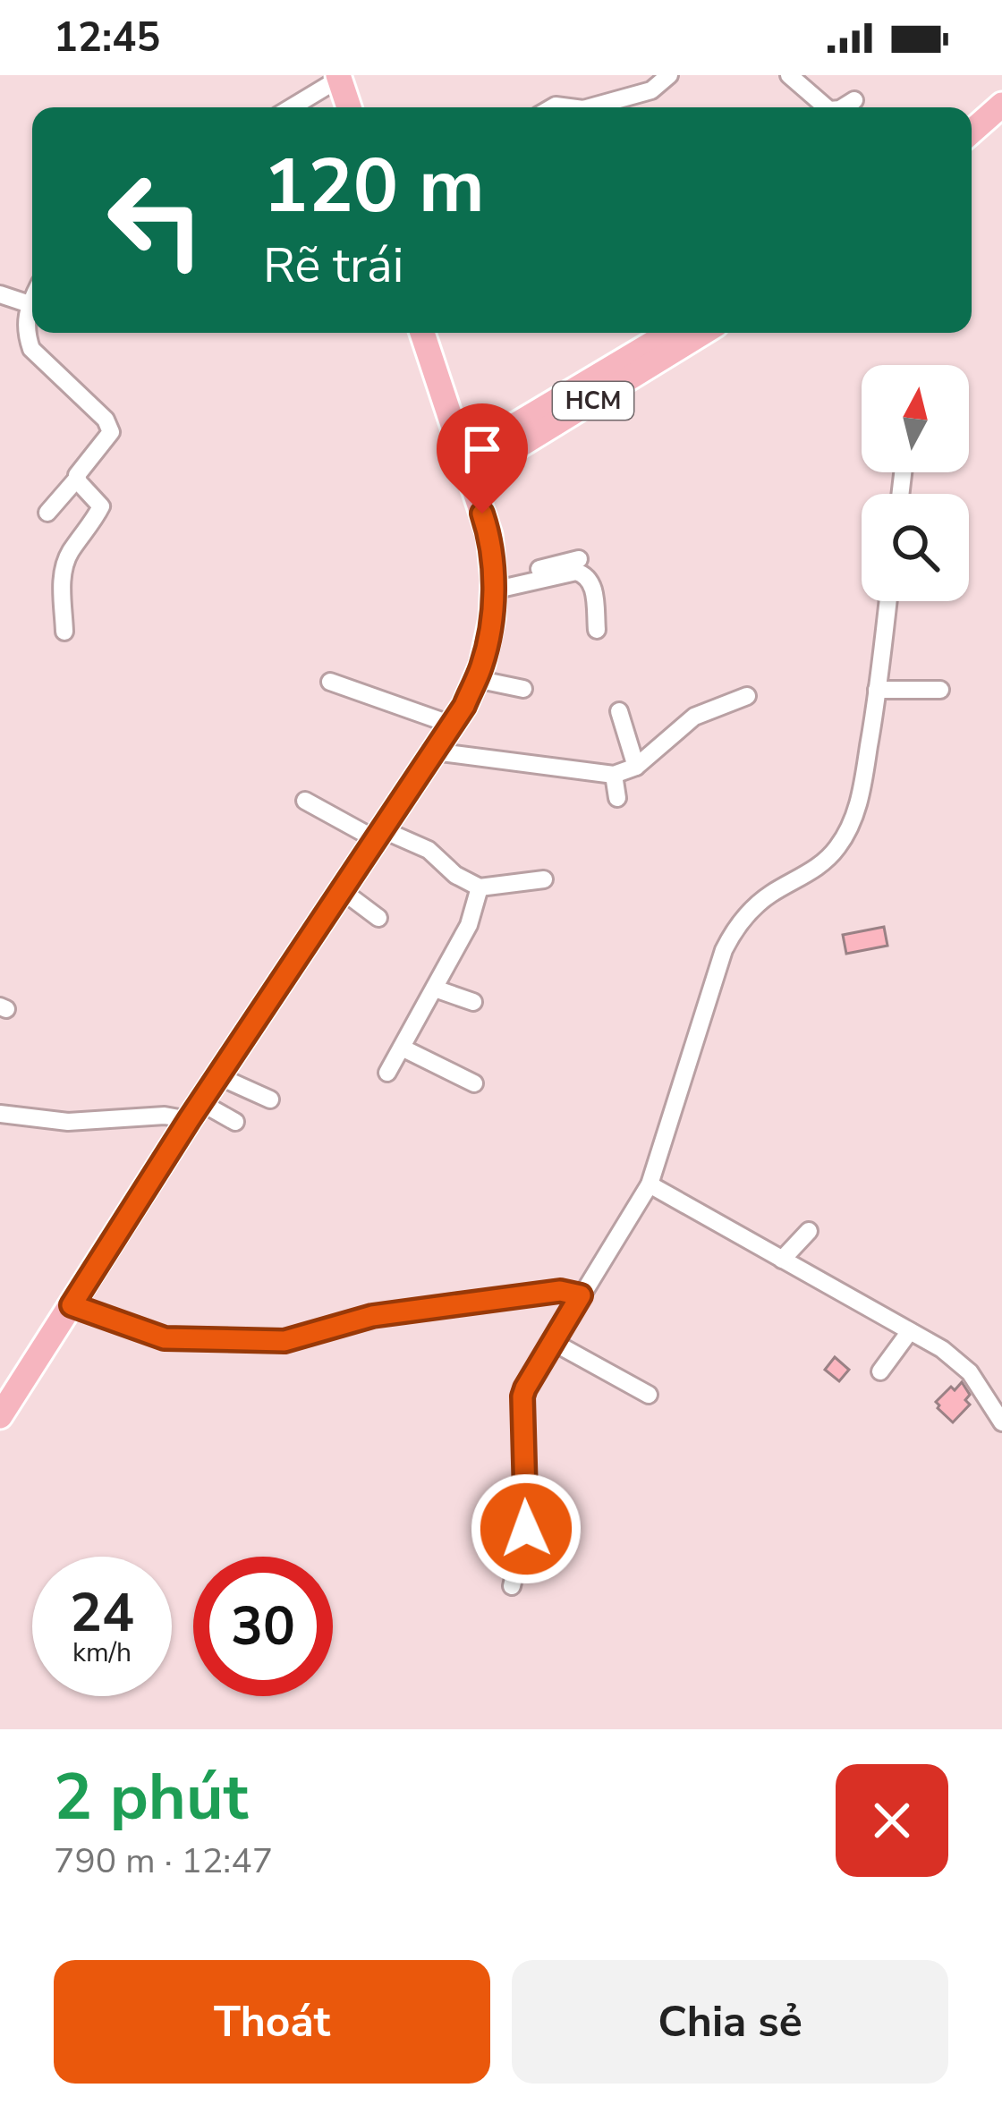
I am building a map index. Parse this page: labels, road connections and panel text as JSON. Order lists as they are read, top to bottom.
{
  "streets": {
    "highway": ["HCM"]
  },
  "north": "top",
  "page": {
    "status": "12:45",
    "turn": ["120 m", "Rẽ trái"],
    "speed": "24 km/h",
    "limit": "30",
    "heading": ["2 phút", "790 m · 12:47"],
    "buttons": ["Thoát", "Chia sẻ"]
  }
}
